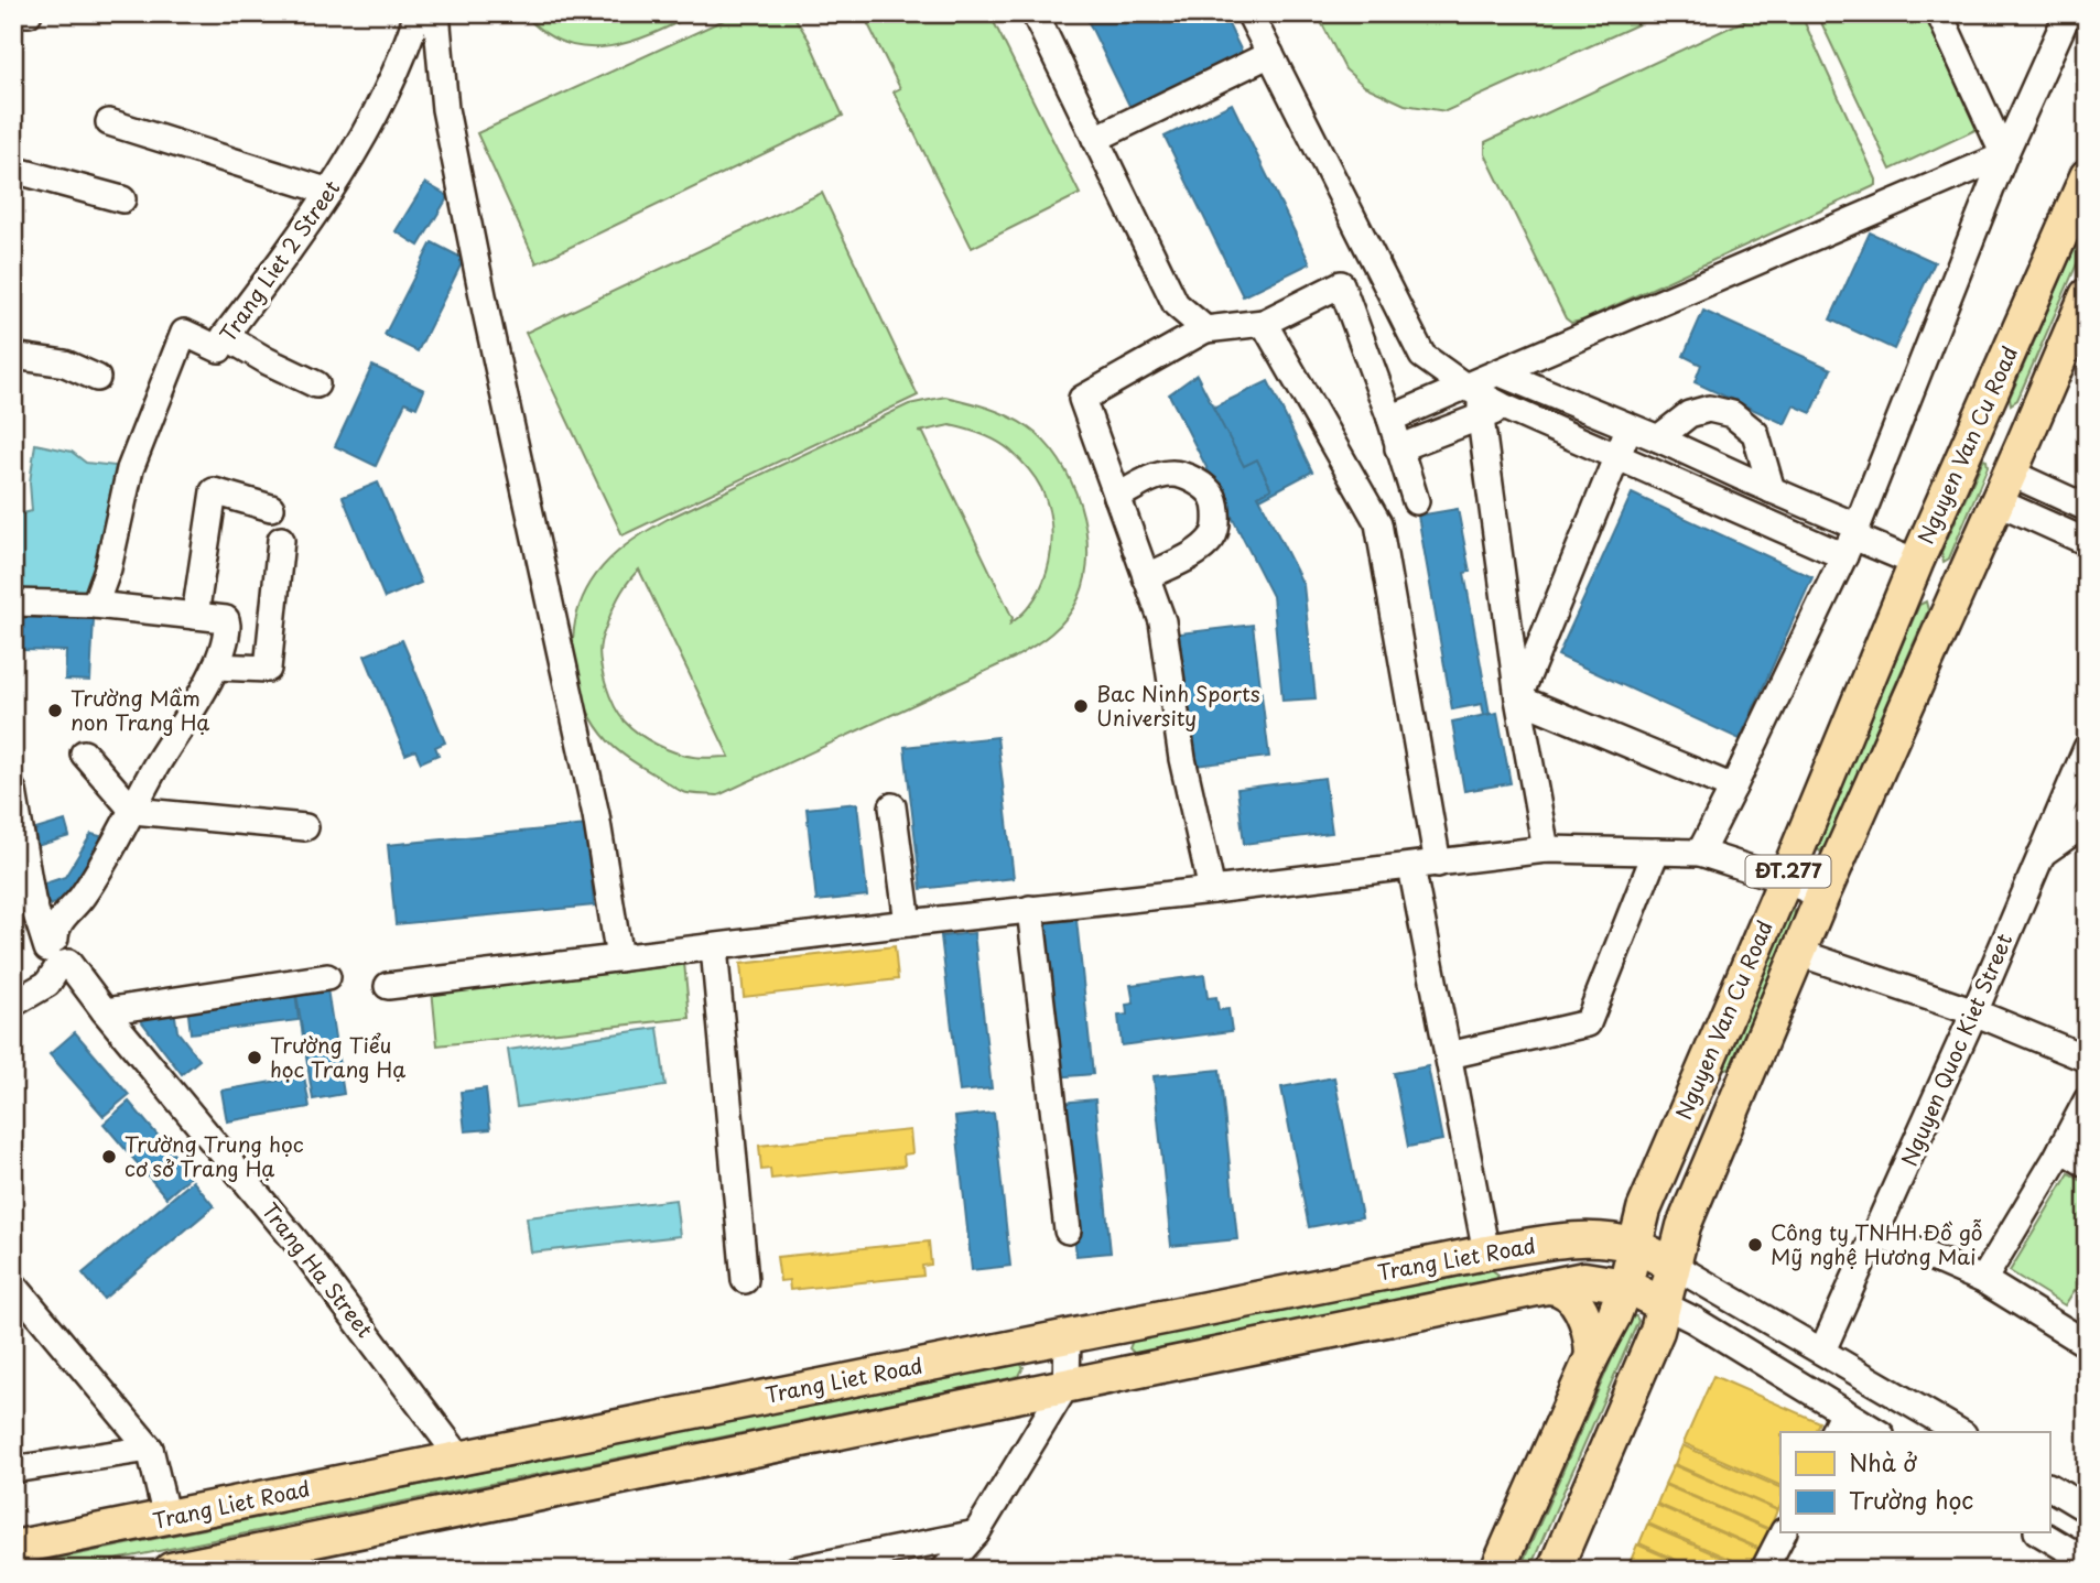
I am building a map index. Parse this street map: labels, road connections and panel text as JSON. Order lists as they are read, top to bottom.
{
  "streets": {
    "main road": ["Nguyen Van Cu Road", "ĐT.277", "Trang Liet Road"],
    "street": ["Trang Liet 2 Street", "Nguyen Quoc Kiet Street", "Trang Ha Street"]
  },
  "crossings": [
    ["Nguyen Van Cu Road", "Trang Liet Road"],
    ["Trang Liet Road", "Trang Ha Street"]
  ],
  "places": [
    "Bac Ninh Sports University",
    "Trường Mầm non Trang Hạ",
    "Trường Tiểu học Trang Hạ",
    "Trường Trung học cơ sở Trang Hạ",
    "Công ty TNHH Đồ gỗ Mỹ nghệ Hương Mai"
  ],
  "legend": ["Nhà ở", "Trường học"]
}
